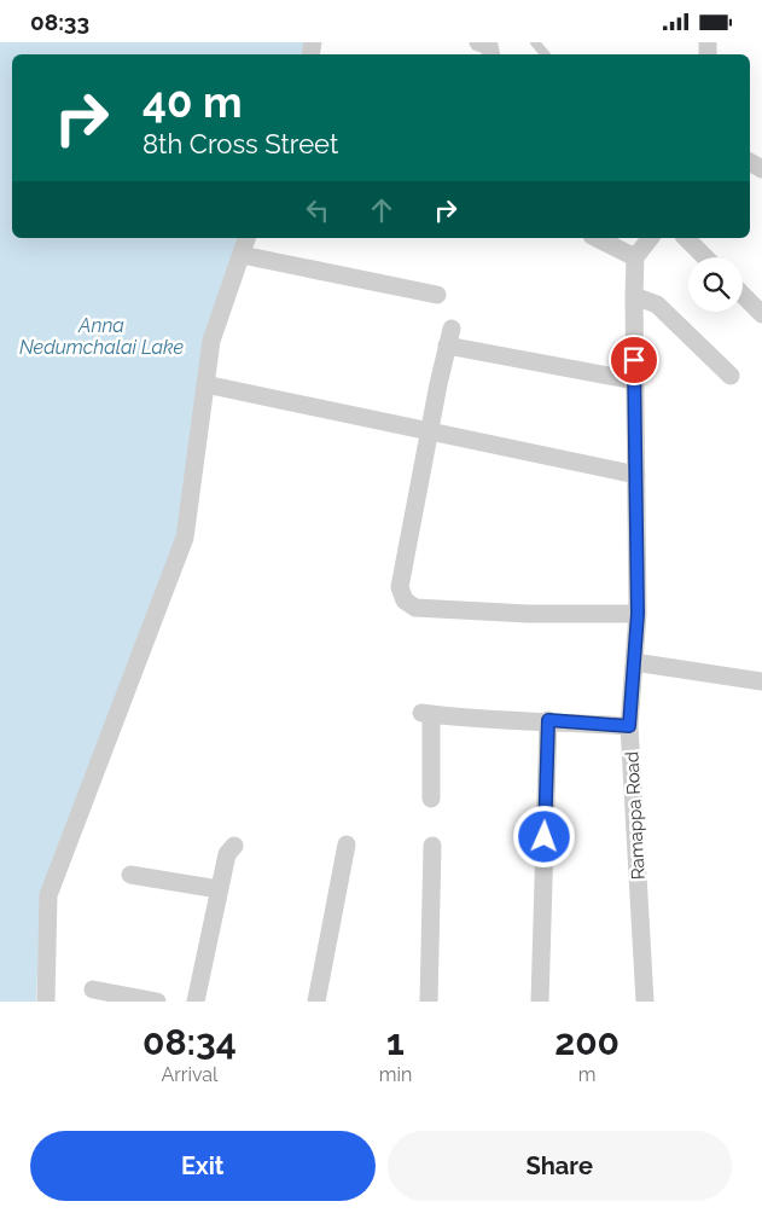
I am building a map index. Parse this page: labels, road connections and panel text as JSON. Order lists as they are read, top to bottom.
{
  "streets": {
    "street": ["Ramappa Road"]
  },
  "water": ["Anna Nedumchalai Lake"],
  "page": {
    "status": "08:33",
    "turn": ["40 m", "8th Cross Street"],
    "eta": [
      "08:34",
      "Arrival",
      "1",
      "min",
      "200",
      "m"
    ],
    "buttons": ["Exit", "Share"]
  }
}
